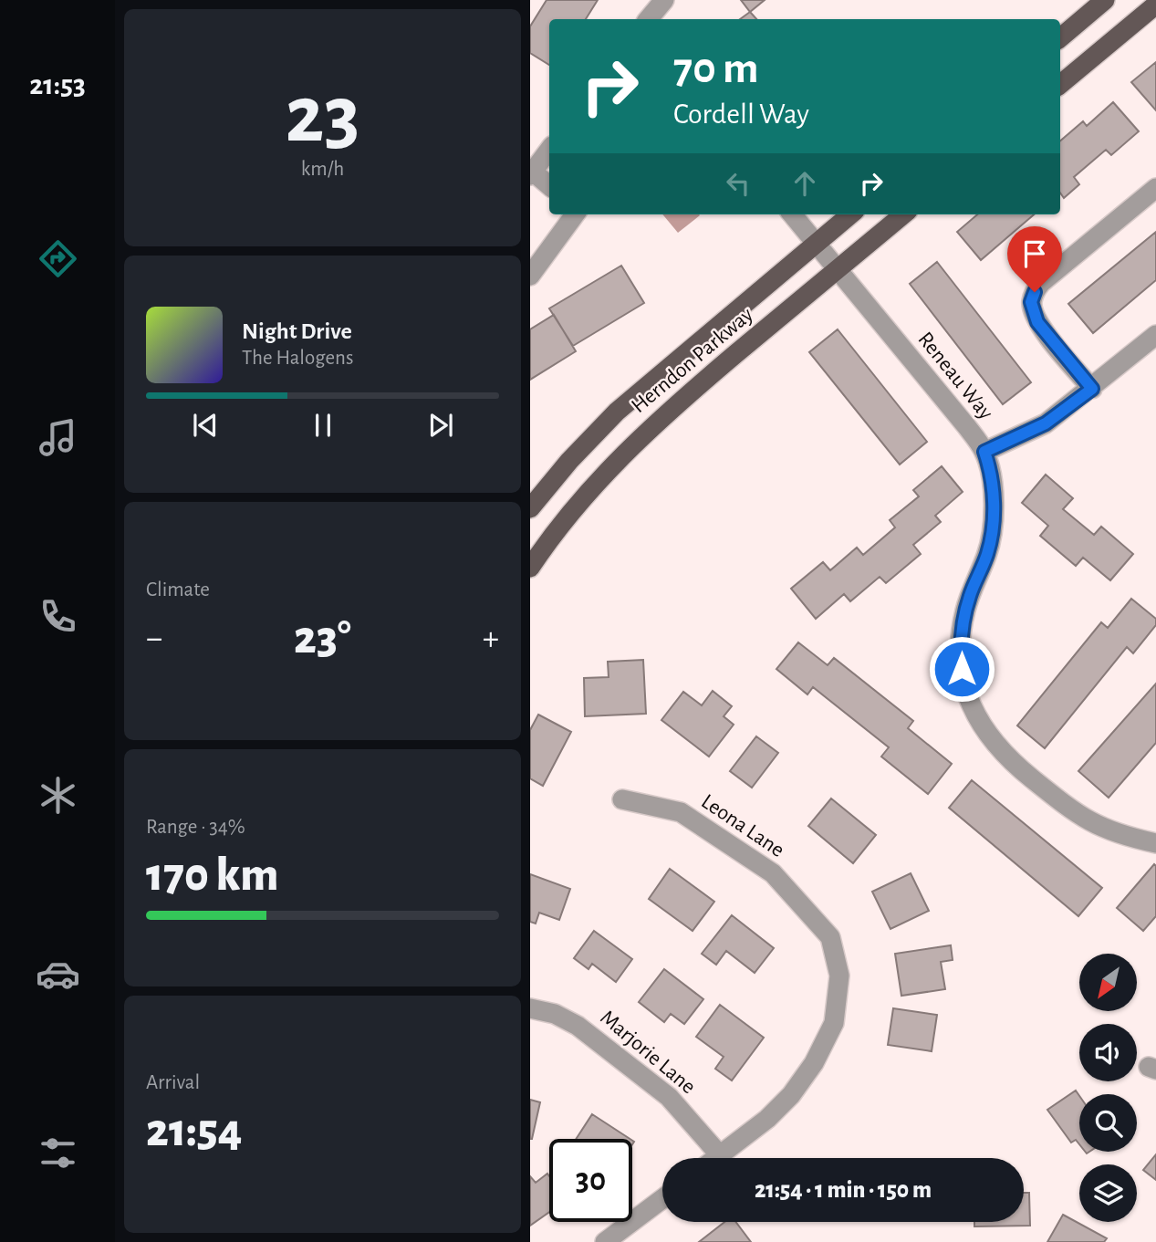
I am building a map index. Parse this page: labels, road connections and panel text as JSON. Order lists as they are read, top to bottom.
{
  "streets": {
    "main road": ["Herndon Parkway"],
    "street": ["Reneau Way", "Leona Lane", "Marjorie Lane"]
  },
  "crossings": [
    ["Herndon Parkway", "Reneau Way"],
    ["Leona Lane", "Marjorie Lane"]
  ],
  "north": "bottom left",
  "page": {
    "tabs": "21:53",
    "tile": [
      ["23", "km/h"],
      "Climate",
      ["Range · 34%", "170 km"],
      ["Arrival", "21:54"]
    ],
    "turn": ["70 m", "Cordell Way"],
    "song": ["Night Drive", "The Halogens"],
    "heat": ["−", "23°", "+"],
    "limit": "30",
    "trip": "21:54 · 1 min · 150 m"
  }
}
